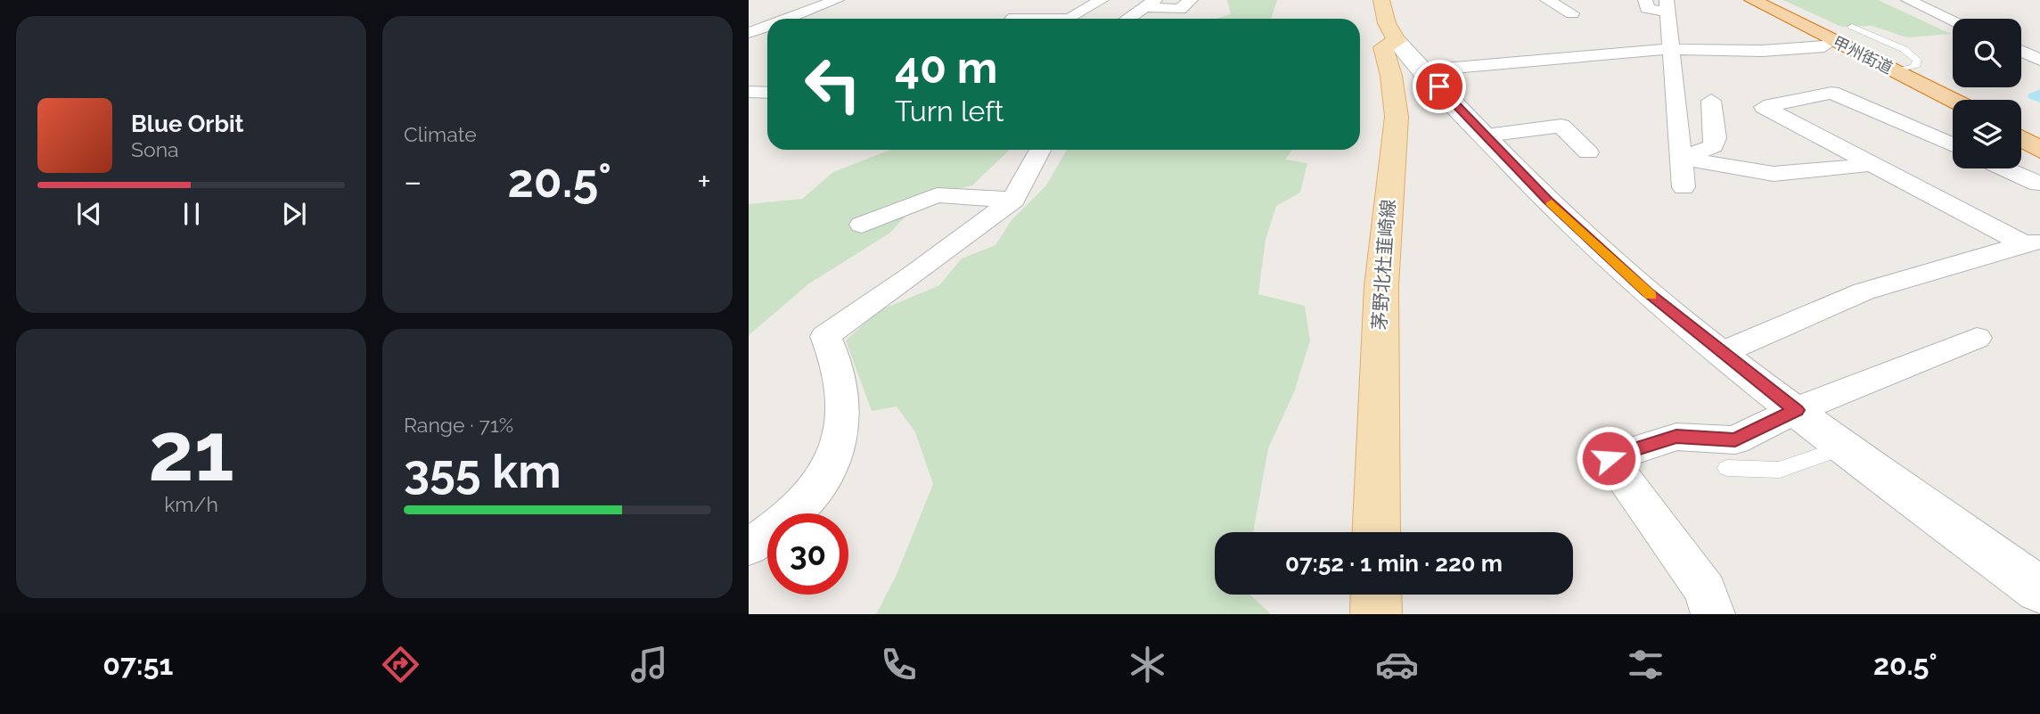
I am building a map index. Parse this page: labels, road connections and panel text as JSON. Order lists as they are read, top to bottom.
{
  "streets": {
    "highway": ["甲州街道"],
    "main road": ["茅野北杜韮崎線"]
  },
  "page": {
    "tile": [
      "Climate",
      ["21", "km/h"],
      ["Range · 71%", "355 km"]
    ],
    "turn": ["40 m", "Turn left"],
    "song": ["Blue Orbit", "Sona"],
    "heat": ["−", "20.5°", "+"],
    "limit": "30",
    "trip": "07:52 · 1 min · 220 m",
    "tabs": ["07:51", "20.5°"]
  }
}
